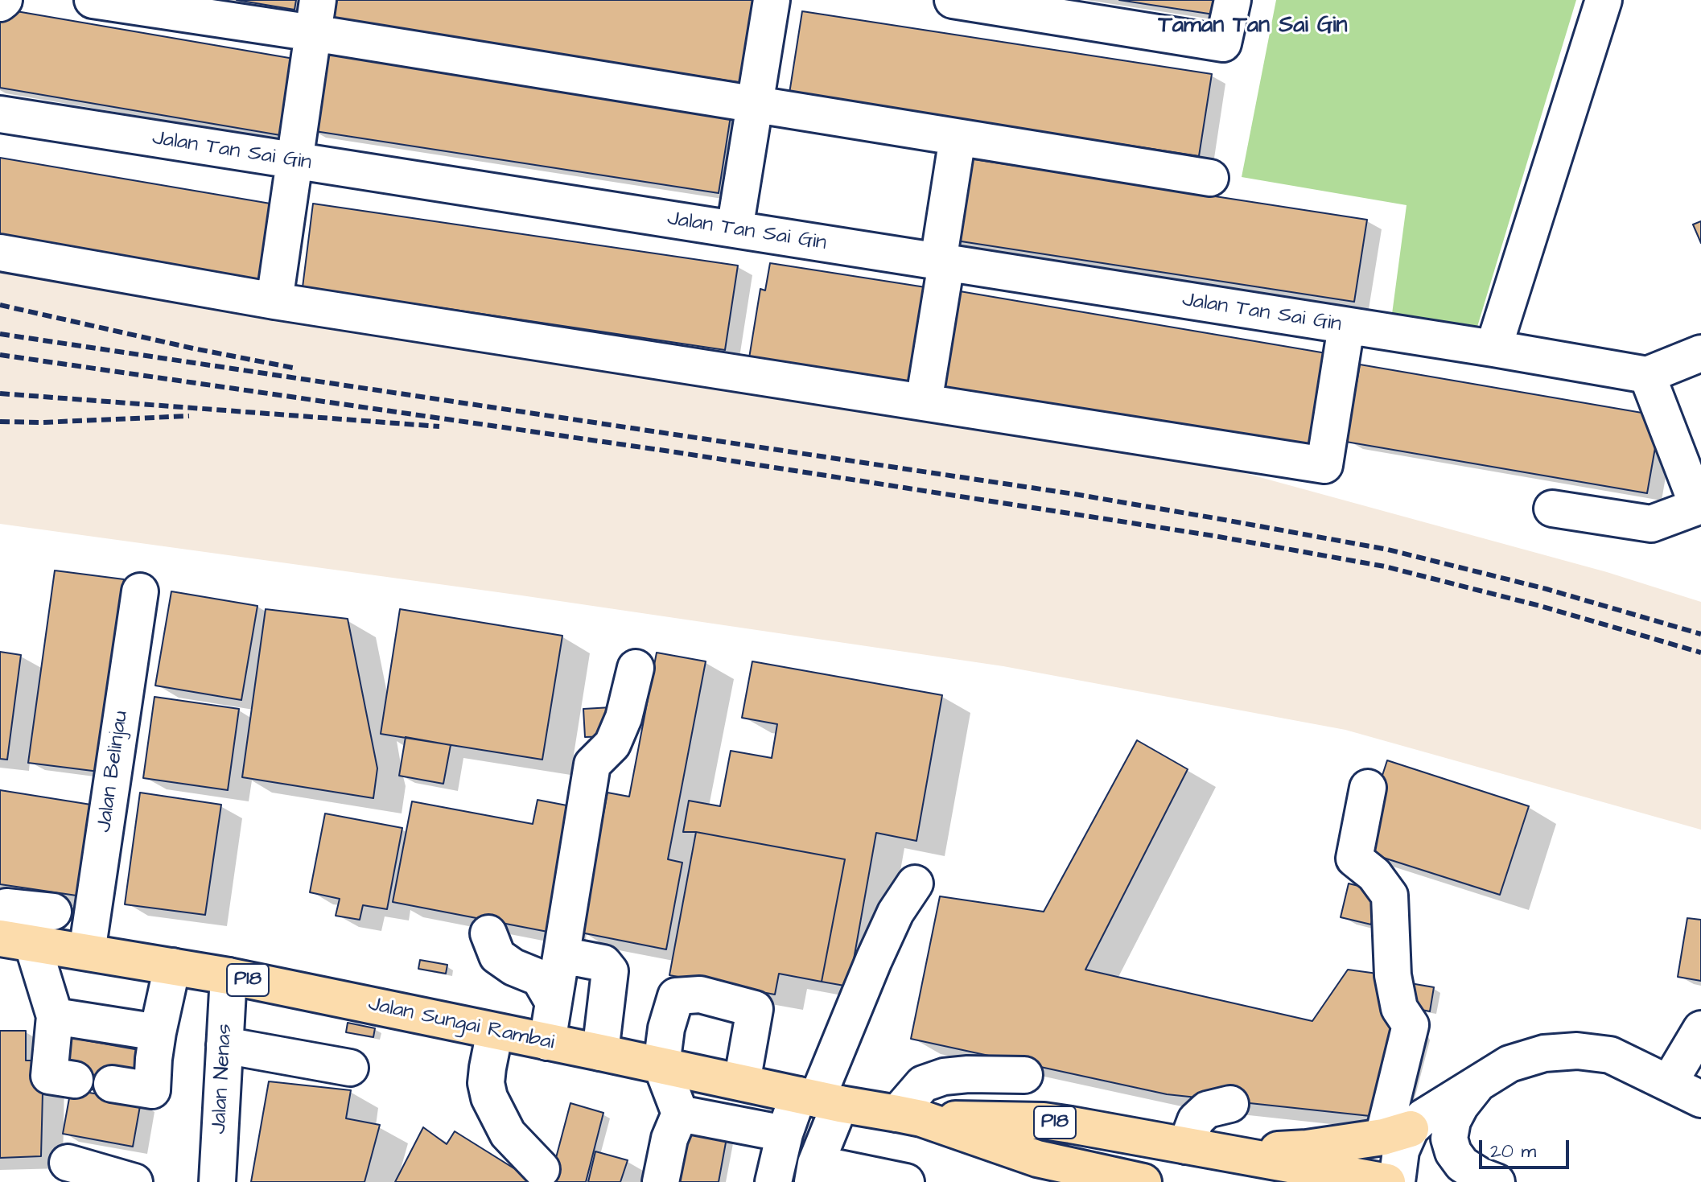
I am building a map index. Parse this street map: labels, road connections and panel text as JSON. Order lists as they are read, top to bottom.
{
  "streets": {
    "main road": ["P18", "Jalan Sungai Rambai"],
    "street": ["Jalan Tan Sai Gin", "Jalan Belinjau", "Jalan Nenas"]
  },
  "crossings": [
    ["Jalan Belinjau", "Jalan Sungai Rambai"],
    ["Jalan Sungai Rambai", "Jalan Nenas"]
  ],
  "districts": ["Taman Tan Sai Gin"],
  "scale_bar": "20 m"
}
